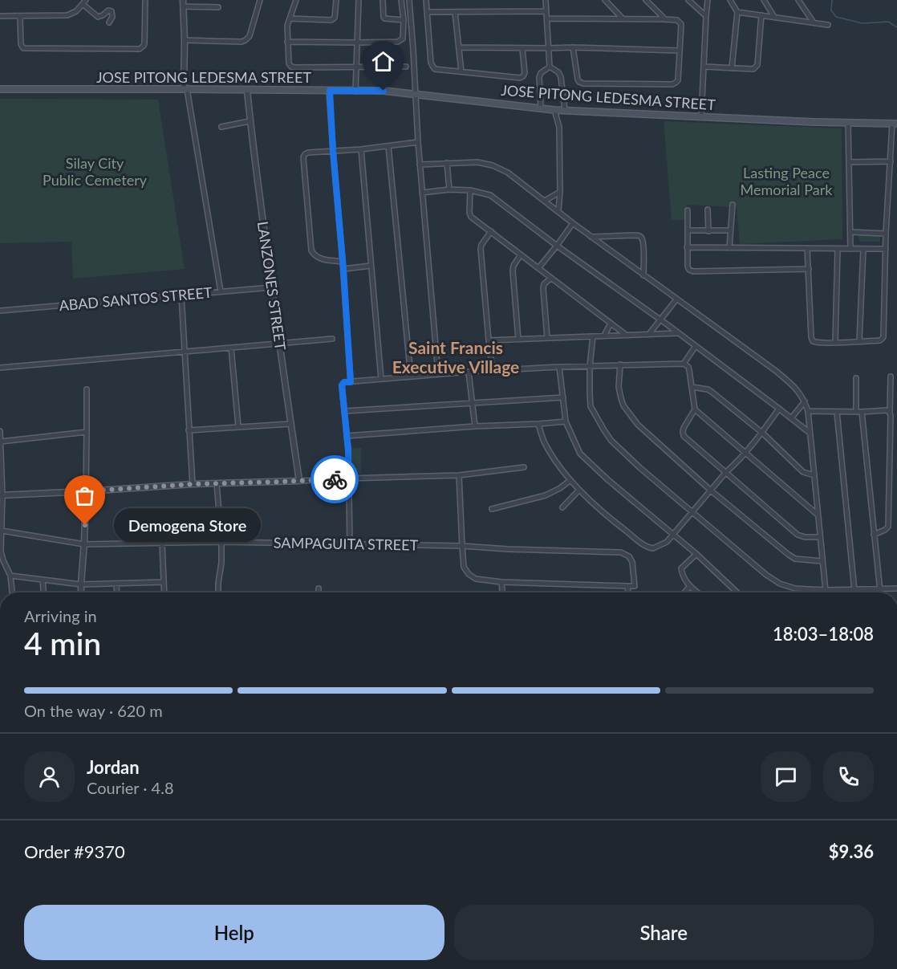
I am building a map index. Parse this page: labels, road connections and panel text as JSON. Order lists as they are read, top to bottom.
{
  "streets": {
    "main road": ["JOSE PITONG LEDESMA STREET"],
    "street": ["LANZONES STREET", "ABAD SANTOS STREET", "SAMPAGUITA STREET"]
  },
  "crossings": [
    ["JOSE PITONG LEDESMA STREET", "LANZONES STREET"],
    ["LANZONES STREET", "ABAD SANTOS STREET"]
  ],
  "districts": ["Saint Francis Executive Village"],
  "parks": ["Silay City Public Cemetery", "Lasting Peace Memorial Park"],
  "places": ["Demogena Store"],
  "page": {
    "bubble": "Demogena Store",
    "heading": ["4 min", "Arriving in", "18:03–18:08"],
    "panel": [
      "Jordan",
      "Courier · 4.8",
      "Order #9370",
      "$9.36"
    ],
    "bar": "On the way · 620 m",
    "buttons": ["Help", "Share"]
  }
}
